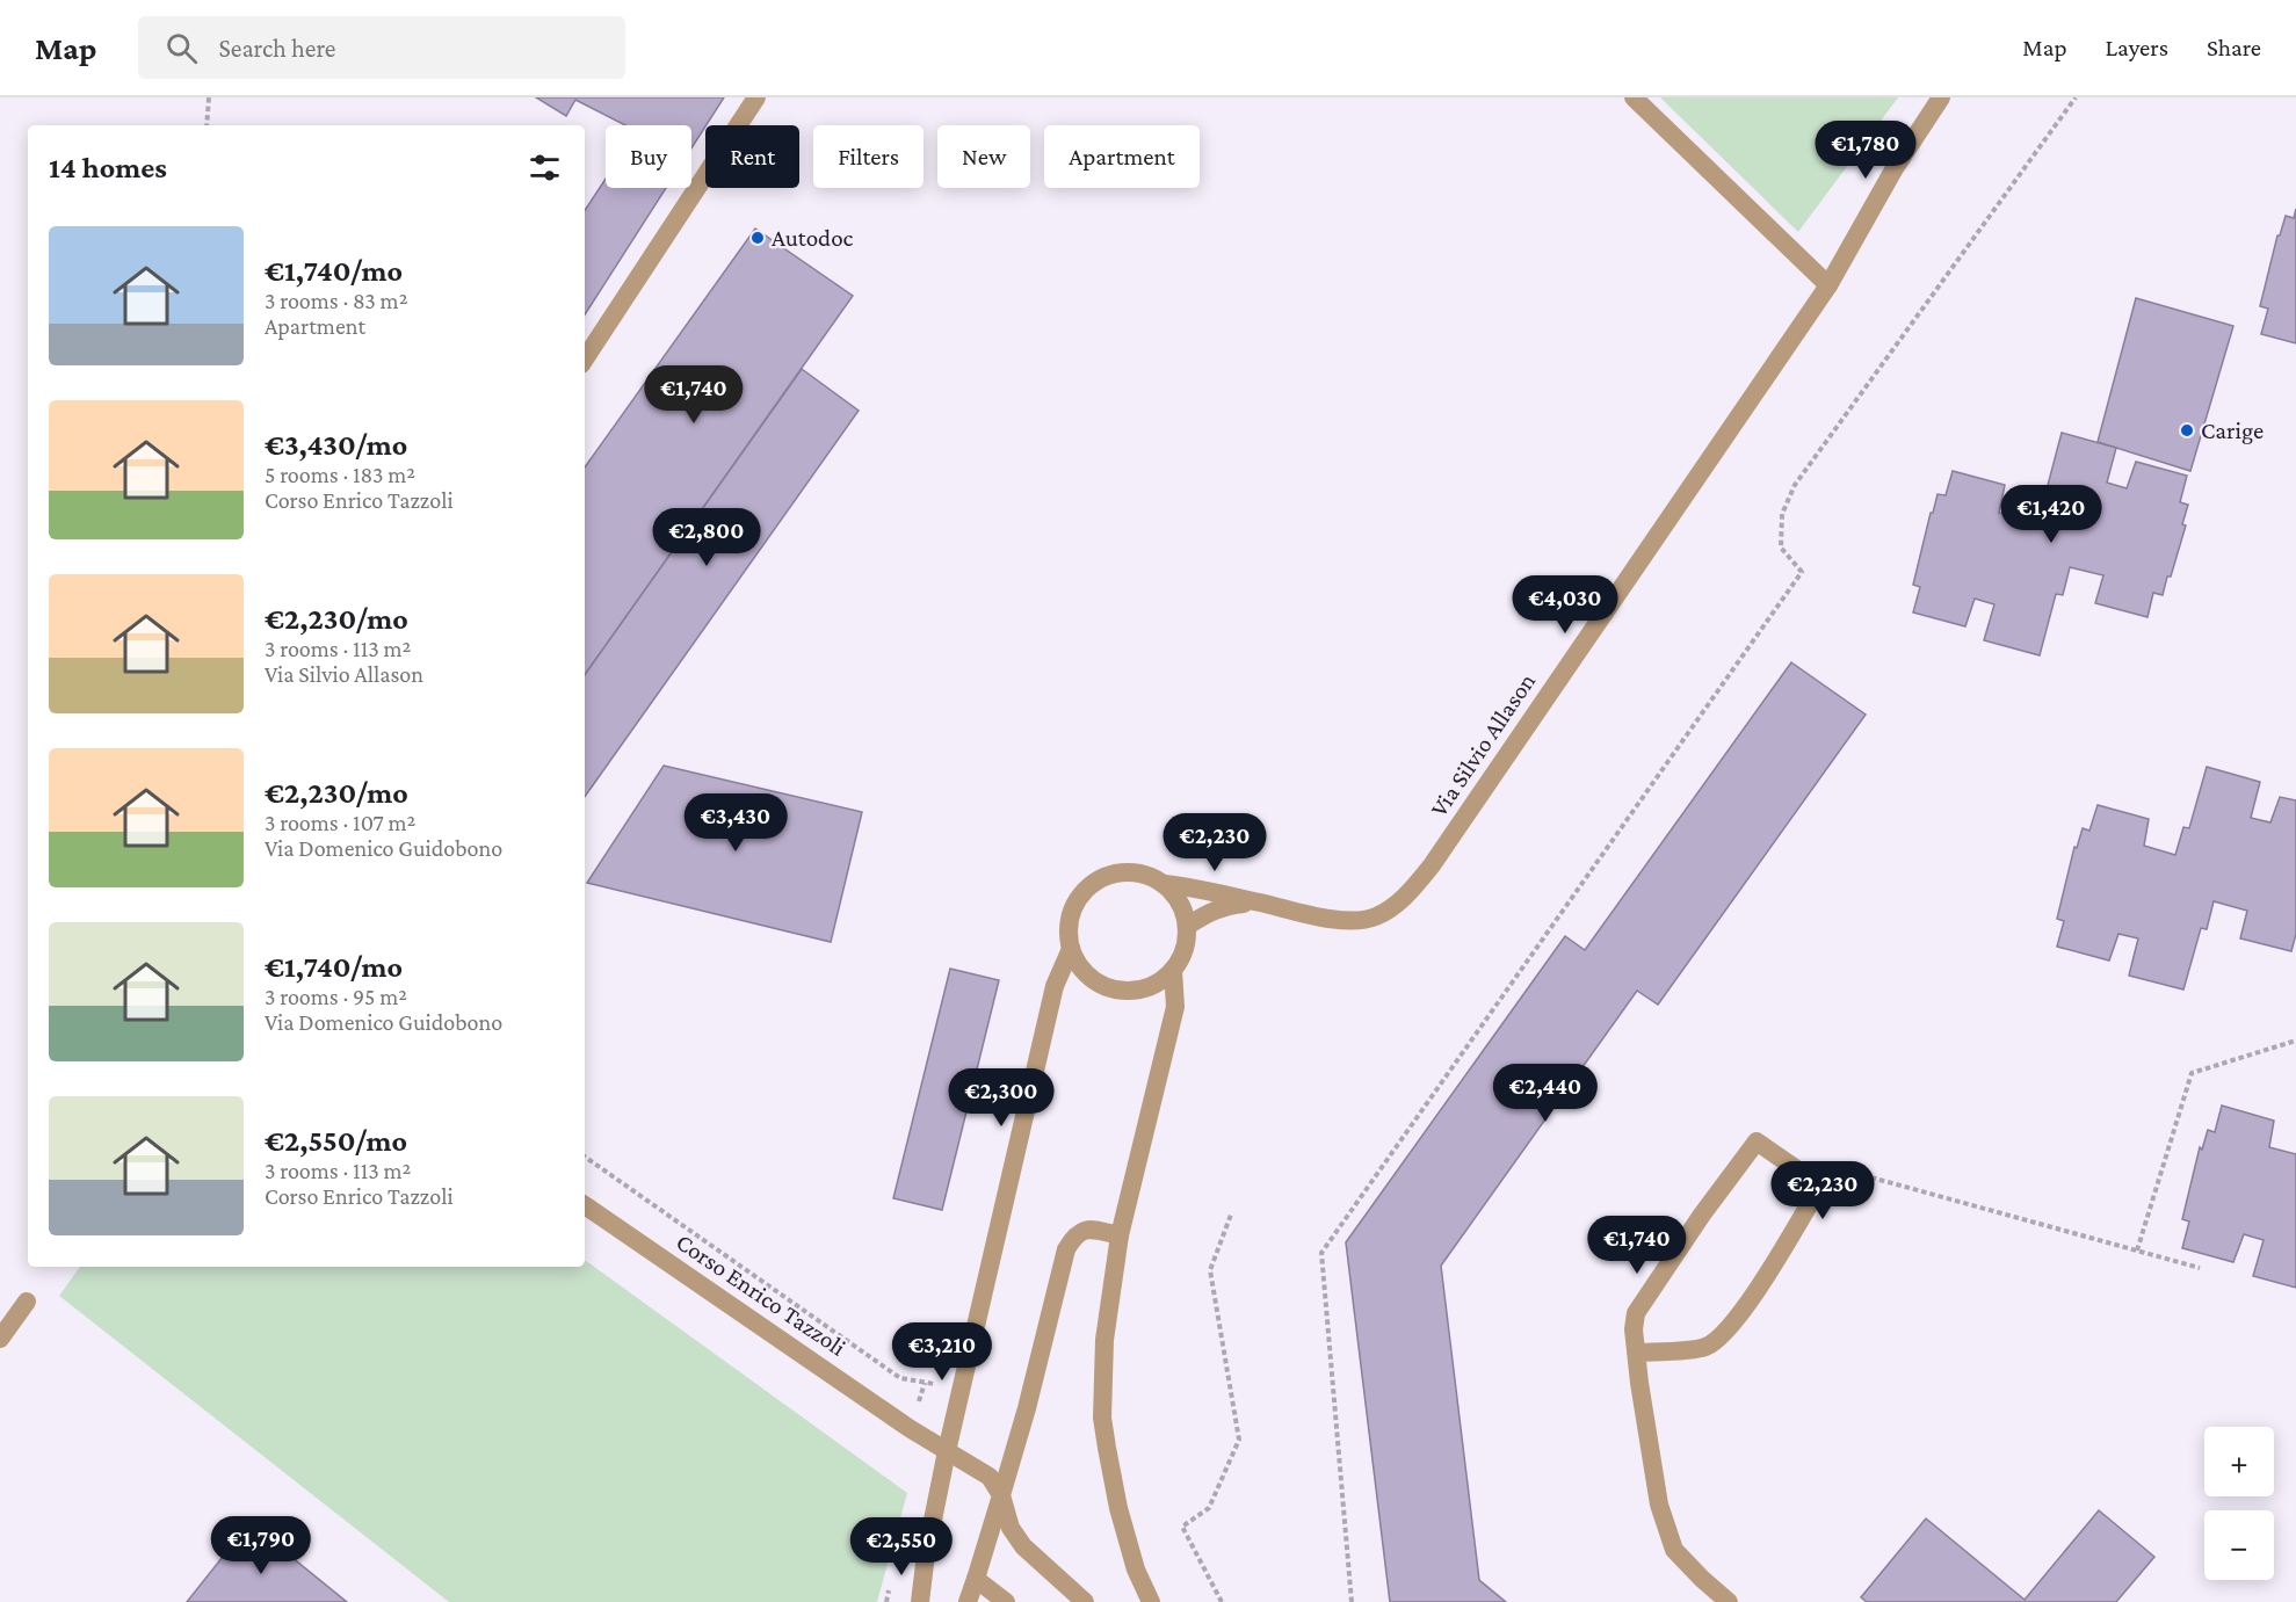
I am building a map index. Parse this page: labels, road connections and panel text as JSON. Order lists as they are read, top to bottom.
{
  "streets": {
    "street": ["Via Silvio Allason", "Corso Enrico Tazzoli"]
  },
  "places": ["Autodoc", "Carige"],
  "page": {
    "header": "Map",
    "search": "Search here",
    "nav": ["Map", "Layers", "Share"],
    "price": [
      "€1,780",
      "€1,740",
      "€1,420",
      "€2,800",
      "€4,030",
      "€3,430",
      "€2,230",
      "€2,440",
      "€2,300",
      "€2,230",
      "€1,740",
      "€3,210",
      "€1,790",
      "€2,550"
    ],
    "chip": [
      "Buy",
      "Rent",
      "Filters",
      "New",
      "Apartment"
    ],
    "heading": "14 homes",
    "list": [
      {
        "name": "€1,740/mo",
        "note": "3 rooms · 83 m² · Apartment"
      },
      {
        "name": "€3,430/mo",
        "note": "5 rooms · 183 m² · Corso Enrico Tazzoli"
      },
      {
        "name": "€2,230/mo",
        "note": "3 rooms · 113 m² · Via Silvio Allason"
      },
      {
        "name": "€2,230/mo",
        "note": "3 rooms · 107 m² · Via Domenico Guidobono"
      },
      {
        "name": "€1,740/mo",
        "note": "3 rooms · 95 m² · Via Domenico Guidobono"
      },
      {
        "name": "€2,550/mo",
        "note": "3 rooms · 113 m² · Corso Enrico Tazzoli"
      }
    ],
    "map_buttons": ["+", "−"]
  }
}
